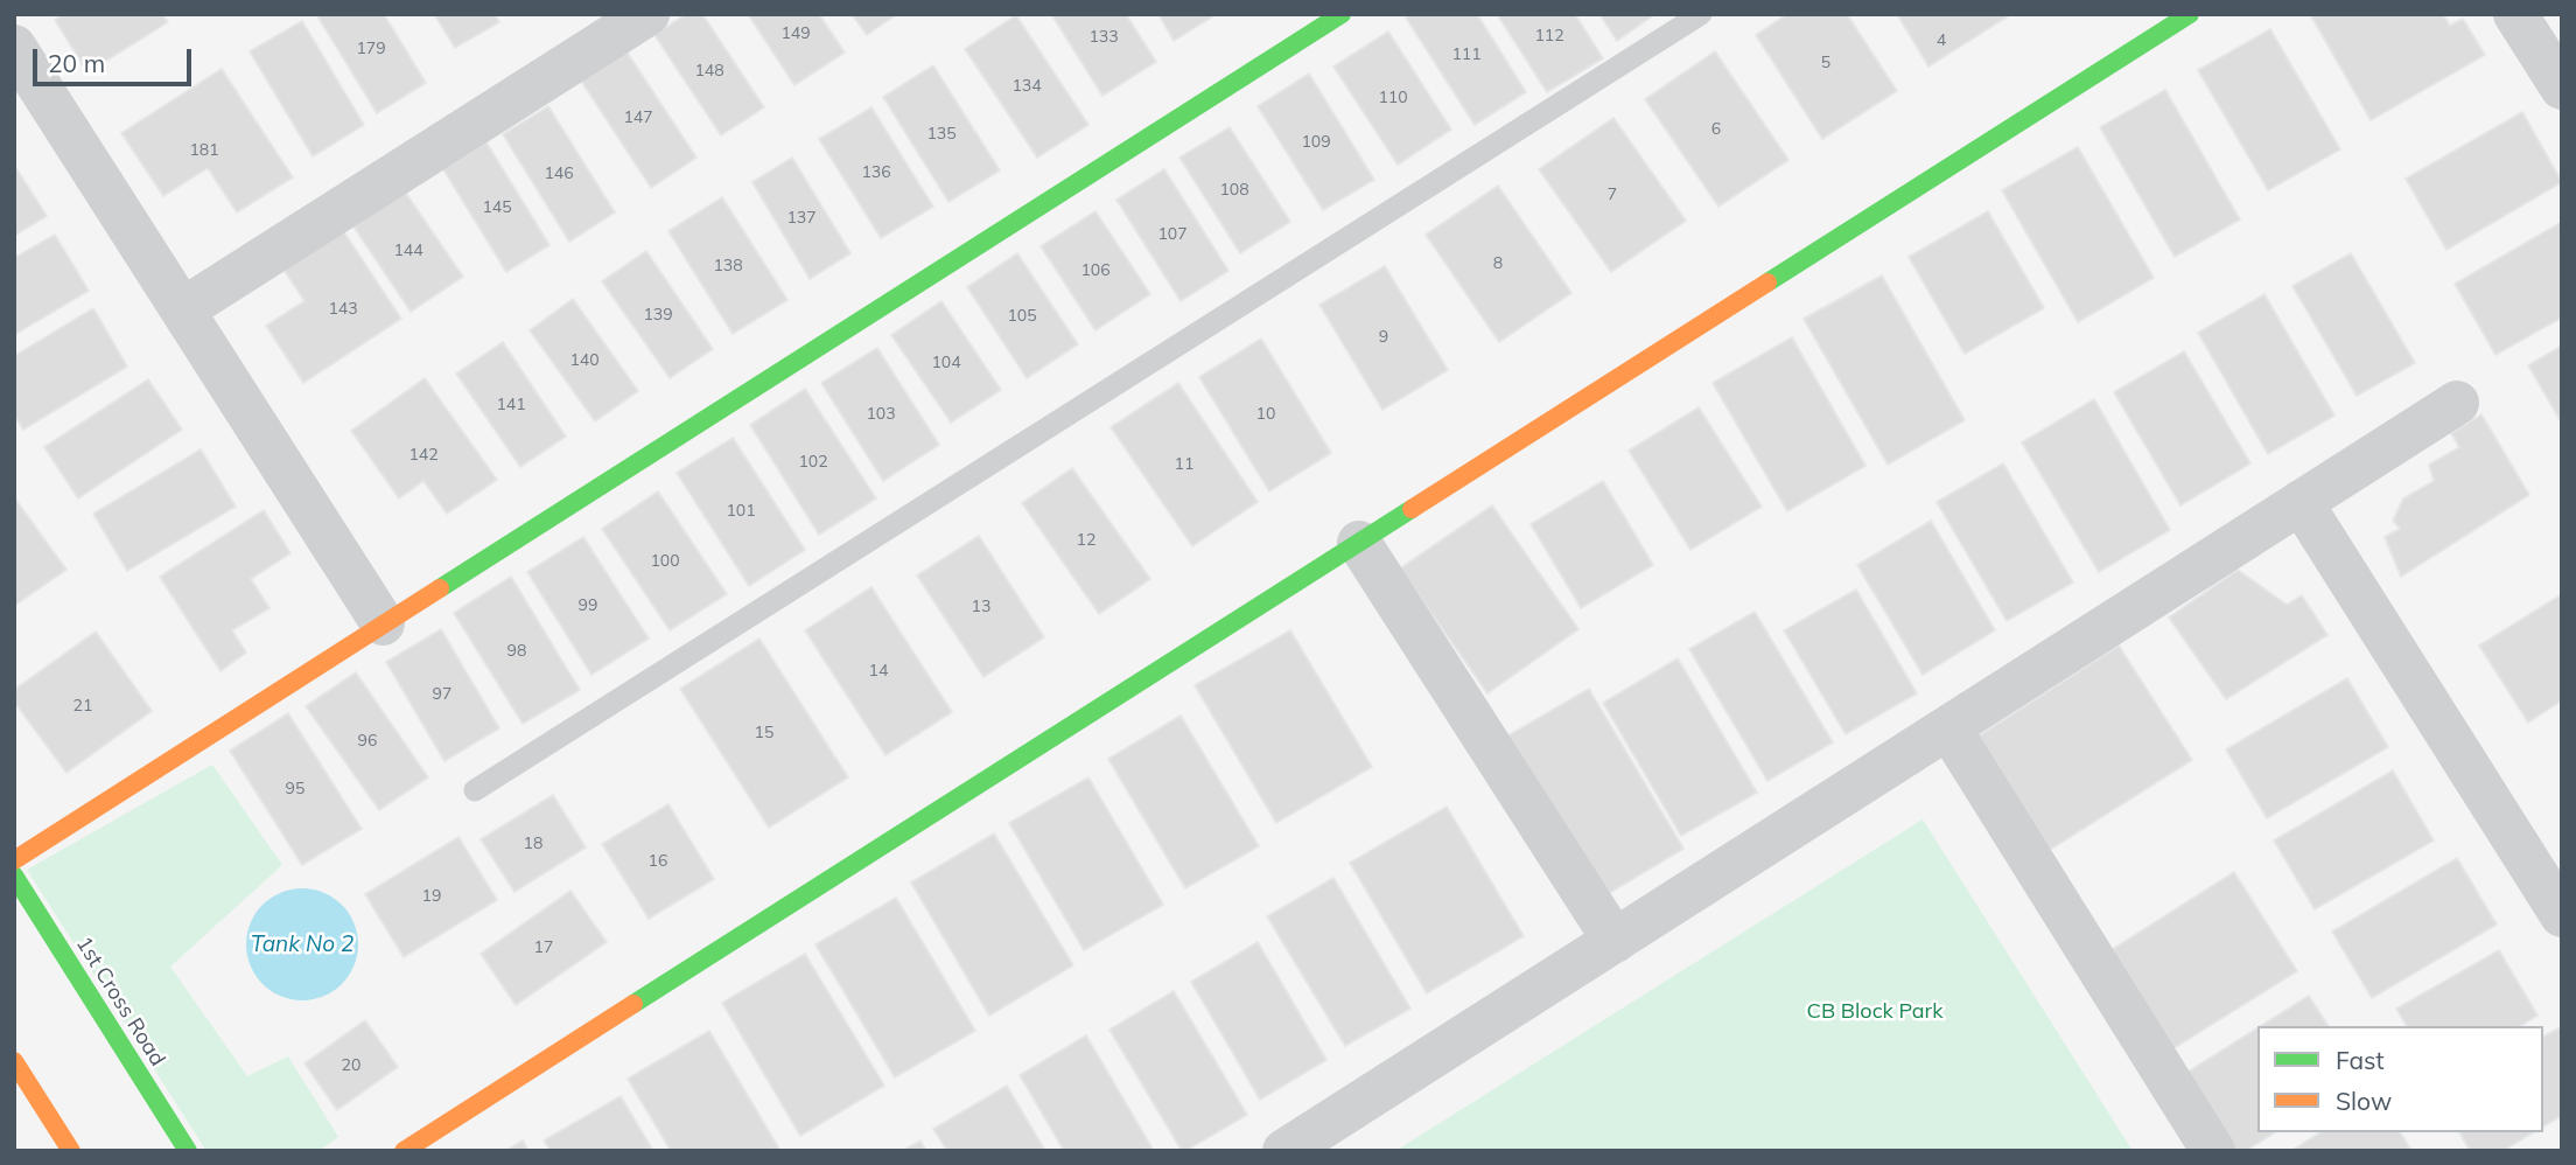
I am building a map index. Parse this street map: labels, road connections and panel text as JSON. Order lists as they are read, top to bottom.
{
  "streets": {
    "street": ["1st Cross Road"]
  },
  "water": ["Tank No 2"],
  "parks": ["CB Block Park"],
  "house_numbers": [
    "149",
    "112",
    "133",
    "4",
    "179",
    "111",
    "5",
    "148",
    "134",
    "110",
    "147",
    "6",
    "135",
    "109",
    "181",
    "136",
    "146",
    "108",
    "7",
    "145",
    "137",
    "107",
    "144",
    "8",
    "138",
    "106",
    "143",
    "139",
    "105",
    "9",
    "140",
    "104",
    "141",
    "103",
    "10",
    "142",
    "102",
    "11",
    "101",
    "12",
    "100",
    "99",
    "13",
    "98",
    "14",
    "97",
    "21",
    "15",
    "96",
    "95",
    "18",
    "16",
    "19",
    "17",
    "20"
  ],
  "legend": ["Fast", "Slow"],
  "scale_bar": "20 m"
}
